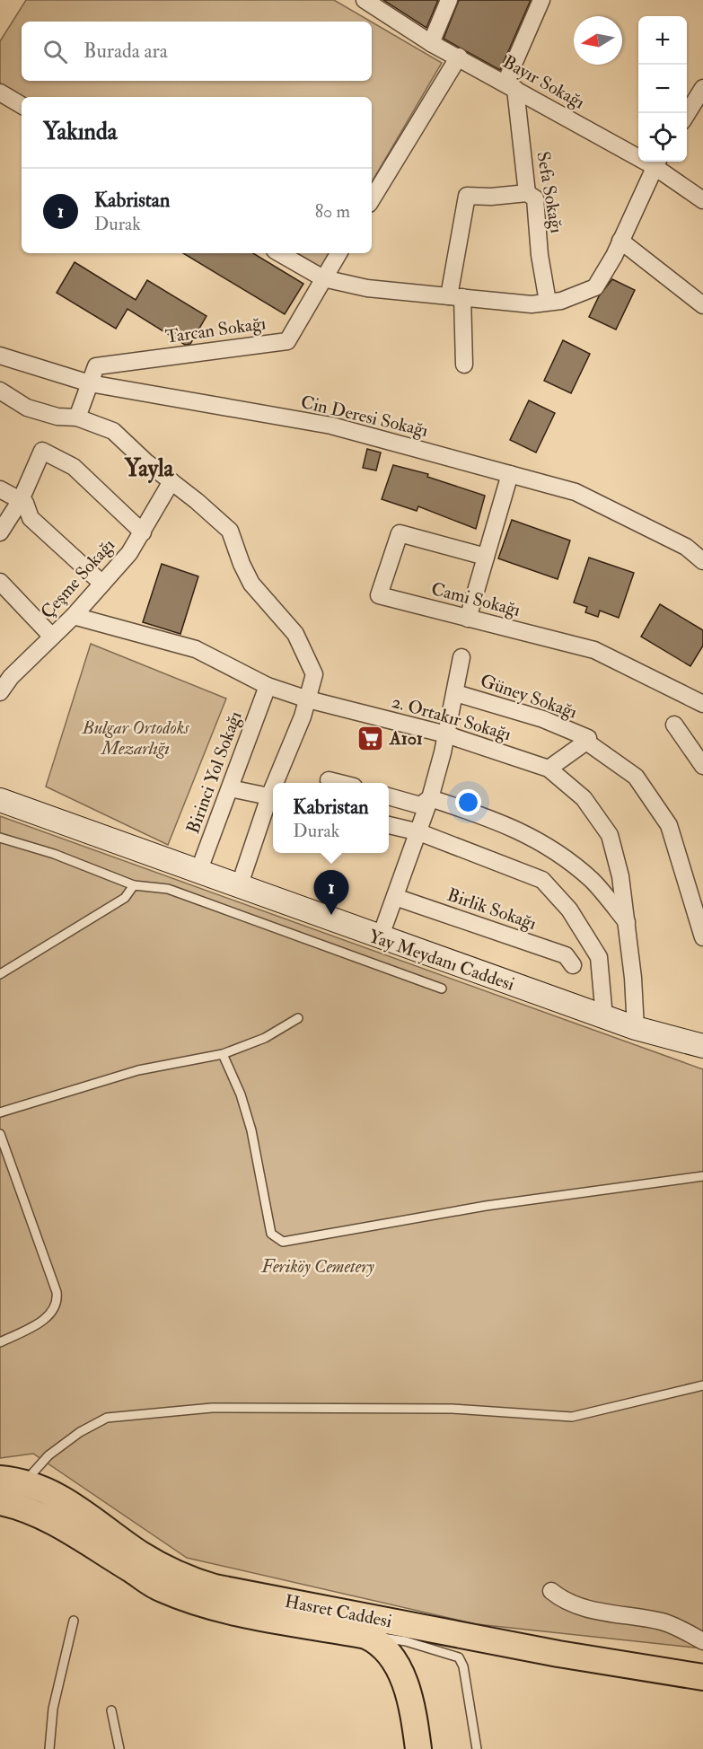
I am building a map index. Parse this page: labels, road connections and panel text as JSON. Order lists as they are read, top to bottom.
{
  "streets": {
    "main road": ["Hasret Caddesi"],
    "street": [
      "Bayır Sokağı",
      "Sefa Sokağı",
      "Tarcan Sokağı",
      "Cin Deresi Sokağı",
      "Çeşme Sokağı",
      "Cami Sokağı",
      "Güney Sokağı",
      "2. Ortakır Sokağı",
      "Birinci Yol Sokağı",
      "Birlik Sokağı",
      "Yay Meydanı Caddesi"
    ]
  },
  "crossings": [
    ["Bayır Sokağı", "Sefa Sokağı"],
    ["Tarcan Sokağı", "Cin Deresi Sokağı"],
    ["Çeşme Sokağı", "2. Ortakır Sokağı"],
    ["Güney Sokağı", "2. Ortakır Sokağı"],
    ["2. Ortakır Sokağı", "Birinci Yol Sokağı"],
    ["2. Ortakır Sokağı", "Yay Meydanı Caddesi"],
    ["Birinci Yol Sokağı", "Yay Meydanı Caddesi"]
  ],
  "districts": ["Yayla"],
  "parks": ["Bulgar Ortodoks Mezarlığı", "Feriköy Cemetery"],
  "places": {
    "supermarket": ["A101"]
  },
  "north": "left",
  "page": {
    "map_buttons": ["+", "−"],
    "search": "Burada ara",
    "heading": "Yakında",
    "list": [
      {
        "mark": "1",
        "name": "Kabristan",
        "note": "Durak",
        "value": "80 m"
      }
    ],
    "popup": ["Kabristan", "Durak"],
    "pins": "1"
  }
}
